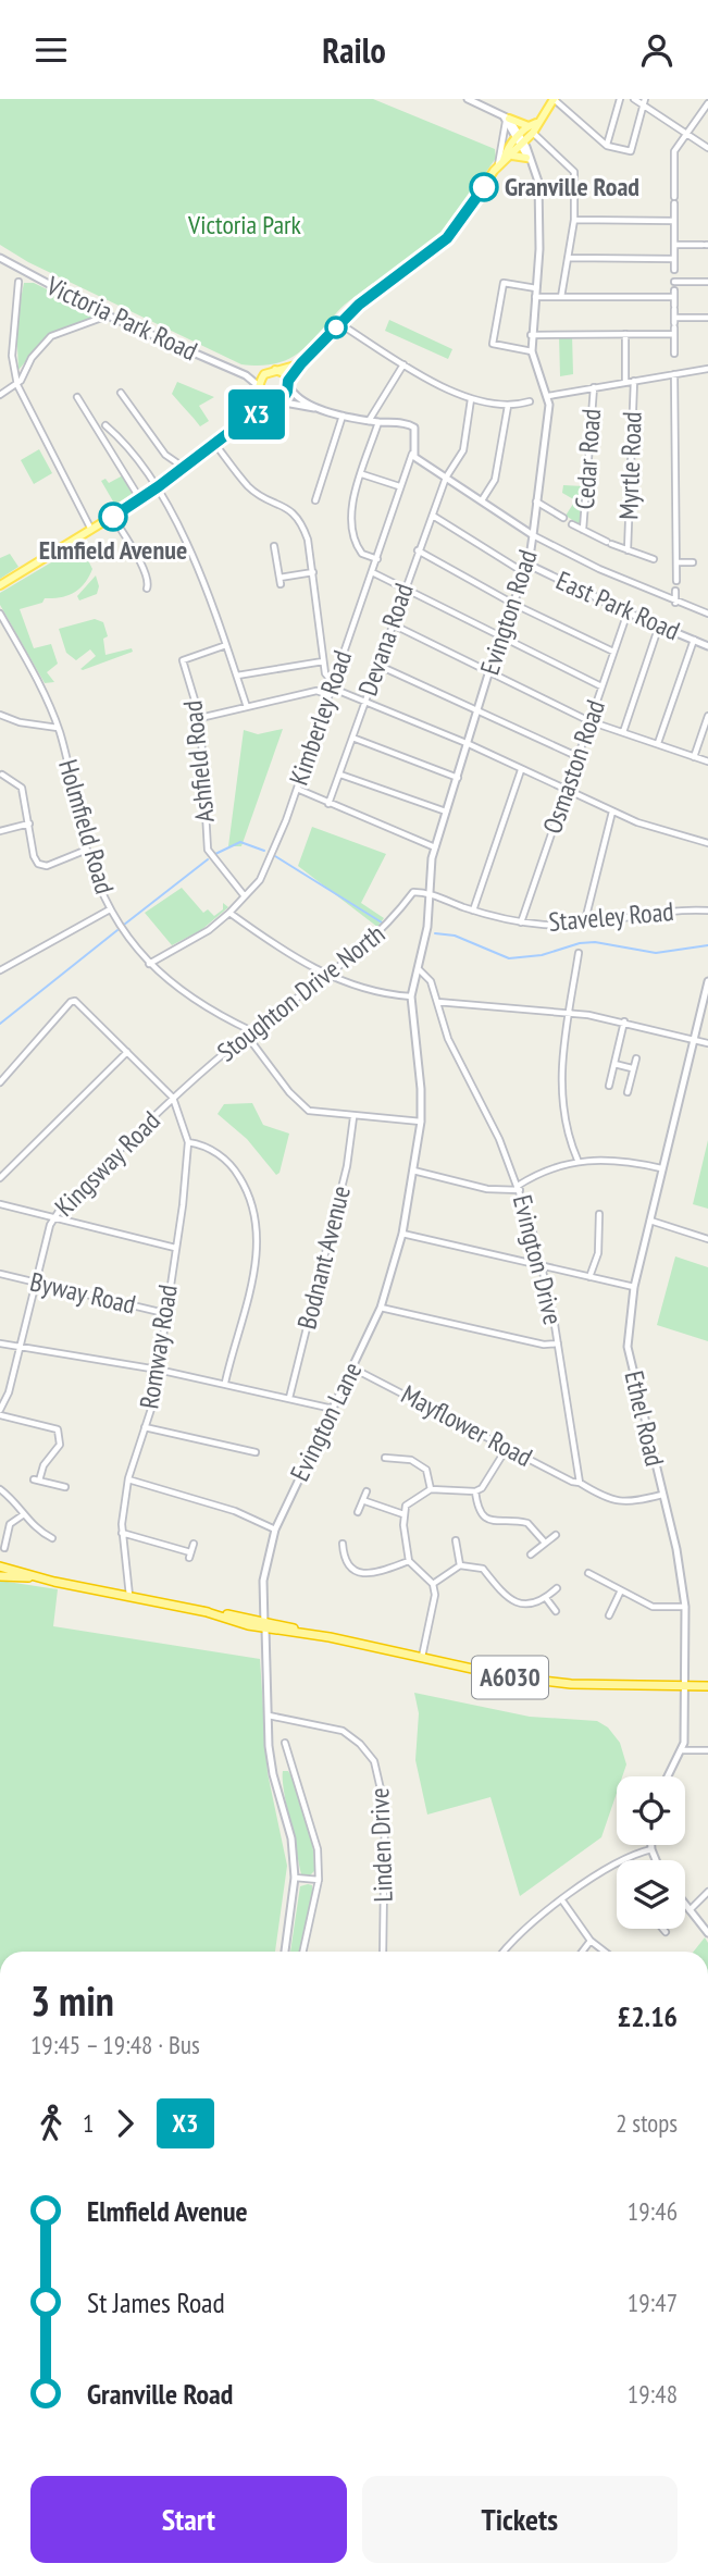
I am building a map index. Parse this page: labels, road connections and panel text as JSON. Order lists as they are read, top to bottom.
{
  "streets": {
    "highway": ["A6030"],
    "street": [
      "Victoria Park Road",
      "Cedar Road",
      "Myrtle Road",
      "East Park Road",
      "Evington Road",
      "Devana Road",
      "Kimberley Road",
      "Ashfield Road",
      "Osmaston Road",
      "Holmfield Road",
      "Staveley Road",
      "Stoughton Drive North",
      "Kingsway Road",
      "Bodnant Avenue",
      "Evington Drive",
      "Byway Road",
      "Romway Road",
      "Ethel Road",
      "Evington Lane",
      "Mayflower Road",
      "Linden Drive"
    ]
  },
  "crossings": [
    ["Cedar Road", "Myrtle Road"],
    ["East Park Road", "Evington Road"],
    ["East Park Road", "Osmaston Road"],
    ["Evington Road", "Staveley Road"],
    ["Evington Road", "Stoughton Drive North"],
    ["Evington Road", "Evington Drive"],
    ["Evington Road", "Evington Lane"],
    ["Kimberley Road", "Ashfield Road"],
    ["Kimberley Road", "Holmfield Road"],
    ["Osmaston Road", "Staveley Road"],
    ["Holmfield Road", "Stoughton Drive North"],
    ["Staveley Road", "Stoughton Drive North"],
    ["Stoughton Drive North", "Kingsway Road"],
    ["Stoughton Drive North", "Romway Road"],
    ["Kingsway Road", "Byway Road"],
    ["Kingsway Road", "Romway Road"],
    ["Evington Drive", "Evington Lane"],
    ["Evington Drive", "Mayflower Road"],
    ["Byway Road", "Romway Road"],
    ["Romway Road", "A6030"],
    ["Ethel Road", "A6030"],
    ["Evington Lane", "Mayflower Road"],
    ["Evington Lane", "A6030"],
    ["Evington Lane", "Linden Drive"]
  ],
  "parks": ["Victoria Park"],
  "places": ["Granville Road", "Elmfield Avenue"],
  "lines": ["bus line X3"],
  "page": {
    "header": "Railo",
    "on_map": "X3",
    "heading": ["3 min", "19:45 – 19:48 · Bus", "£2.16"],
    "legs": ["1", "X3", "2 stops"],
    "list": [
      {
        "name": "Elmfield Avenue",
        "value": "19:46"
      },
      {
        "name": "St James Road",
        "value": "19:47"
      },
      {
        "name": "Granville Road",
        "value": "19:48"
      }
    ],
    "buttons": ["Start", "Tickets"]
  }
}
